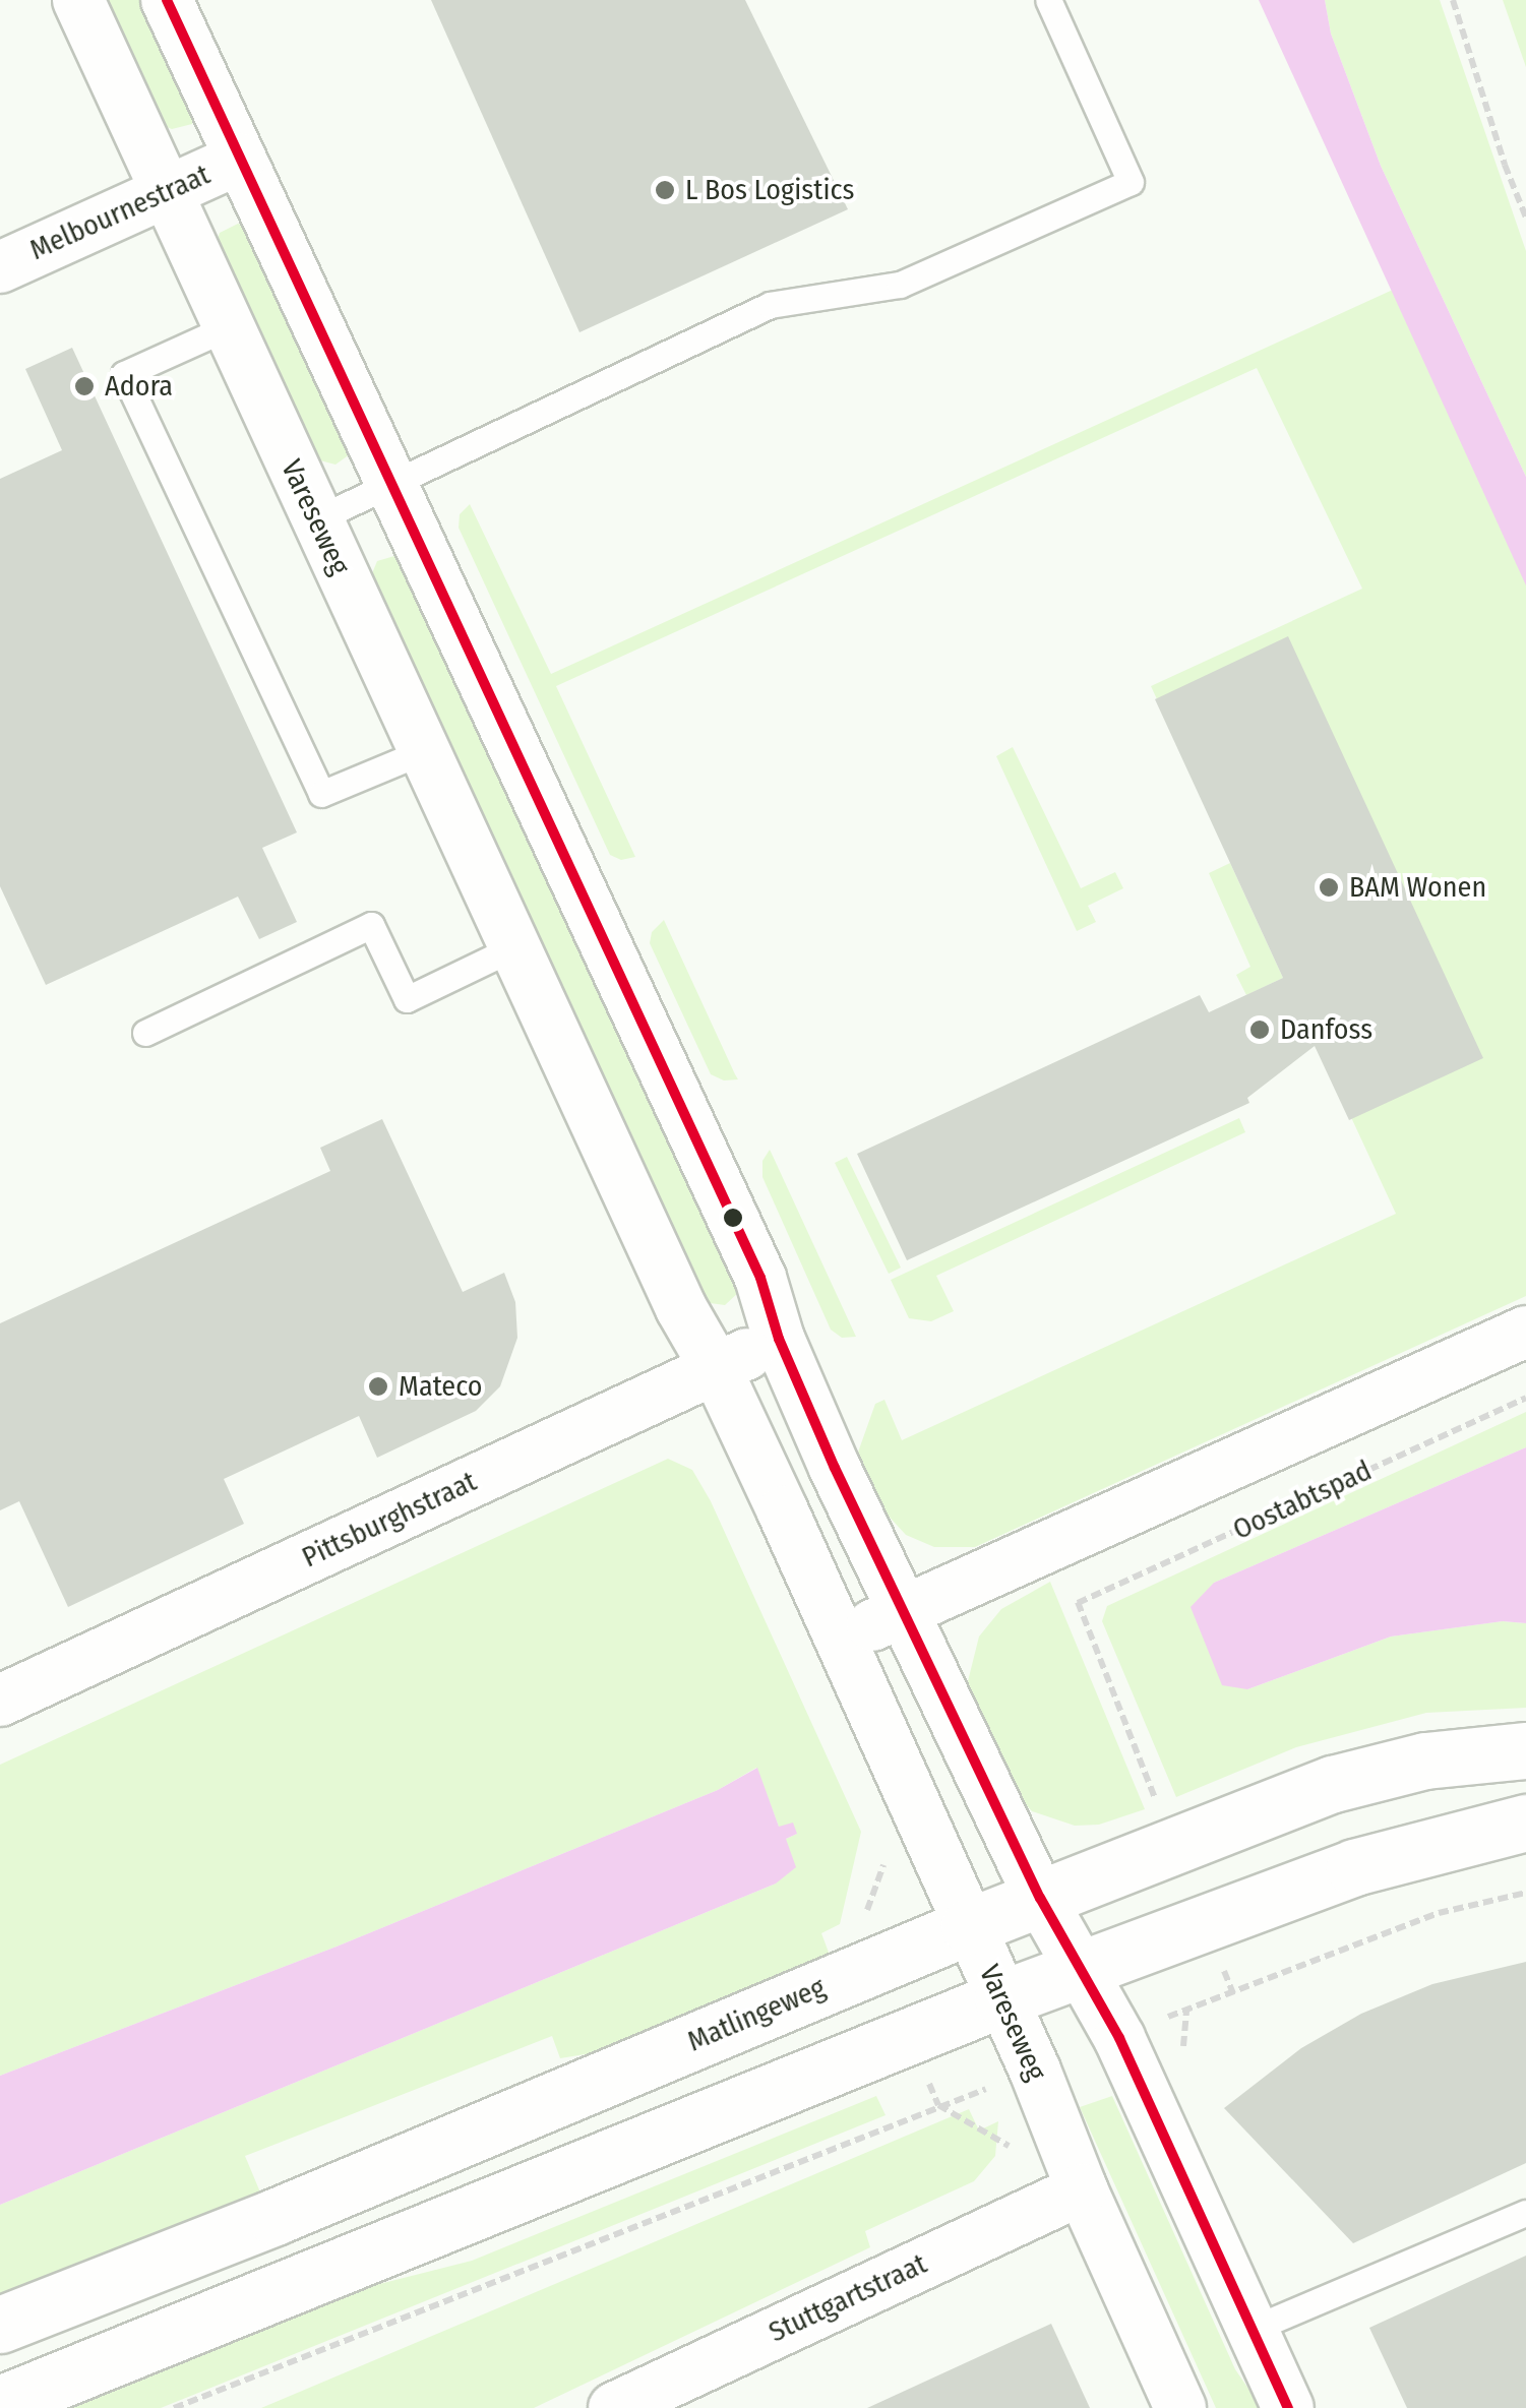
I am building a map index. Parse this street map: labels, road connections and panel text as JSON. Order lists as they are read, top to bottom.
{
  "streets": {
    "main road": ["Matlingeweg"],
    "street": [
      "Melbournestraat",
      "Vareseweg",
      "Pittsburghstraat",
      "Stuttgartstraat"
    ],
    "path": ["Oostabtspad"]
  },
  "crossings": [
    ["Melbournestraat", "Vareseweg"],
    ["Vareseweg", "Pittsburghstraat"],
    ["Vareseweg", "Matlingeweg"],
    ["Vareseweg", "Stuttgartstraat"]
  ],
  "places": [
    "L Bos Logistics",
    "Adora",
    "BAM Wonen",
    "Danfoss",
    "Mateco"
  ]
}
